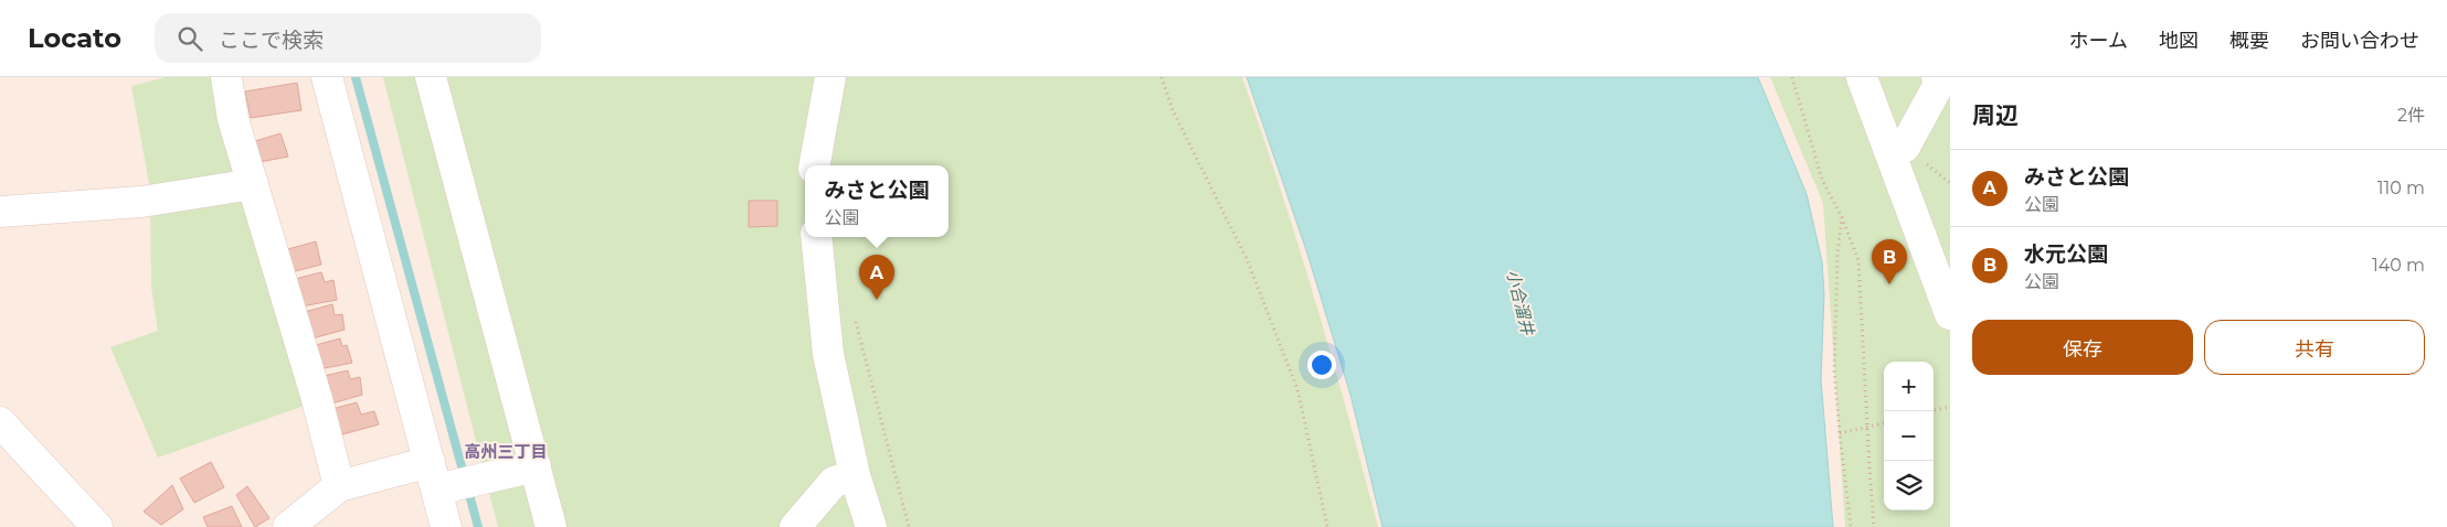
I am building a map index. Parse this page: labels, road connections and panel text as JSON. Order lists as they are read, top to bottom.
{
  "districts": ["高州三丁目"],
  "water": ["小合溜井"],
  "page": {
    "header": "Locato",
    "search": "ここで検索",
    "nav": [
      "ホーム",
      "地図",
      "概要",
      "お問い合わせ"
    ],
    "heading": ["周辺", "2件"],
    "list": [
      {
        "mark": "A",
        "name": "みさと公園",
        "note": "公園",
        "value": "110 m"
      },
      {
        "mark": "B",
        "name": "水元公園",
        "note": "公園",
        "value": "140 m"
      }
    ],
    "popup": ["みさと公園", "公園"],
    "pins": ["B", "A"],
    "buttons": ["保存", "共有"],
    "map_buttons": ["+", "−"]
  }
}
